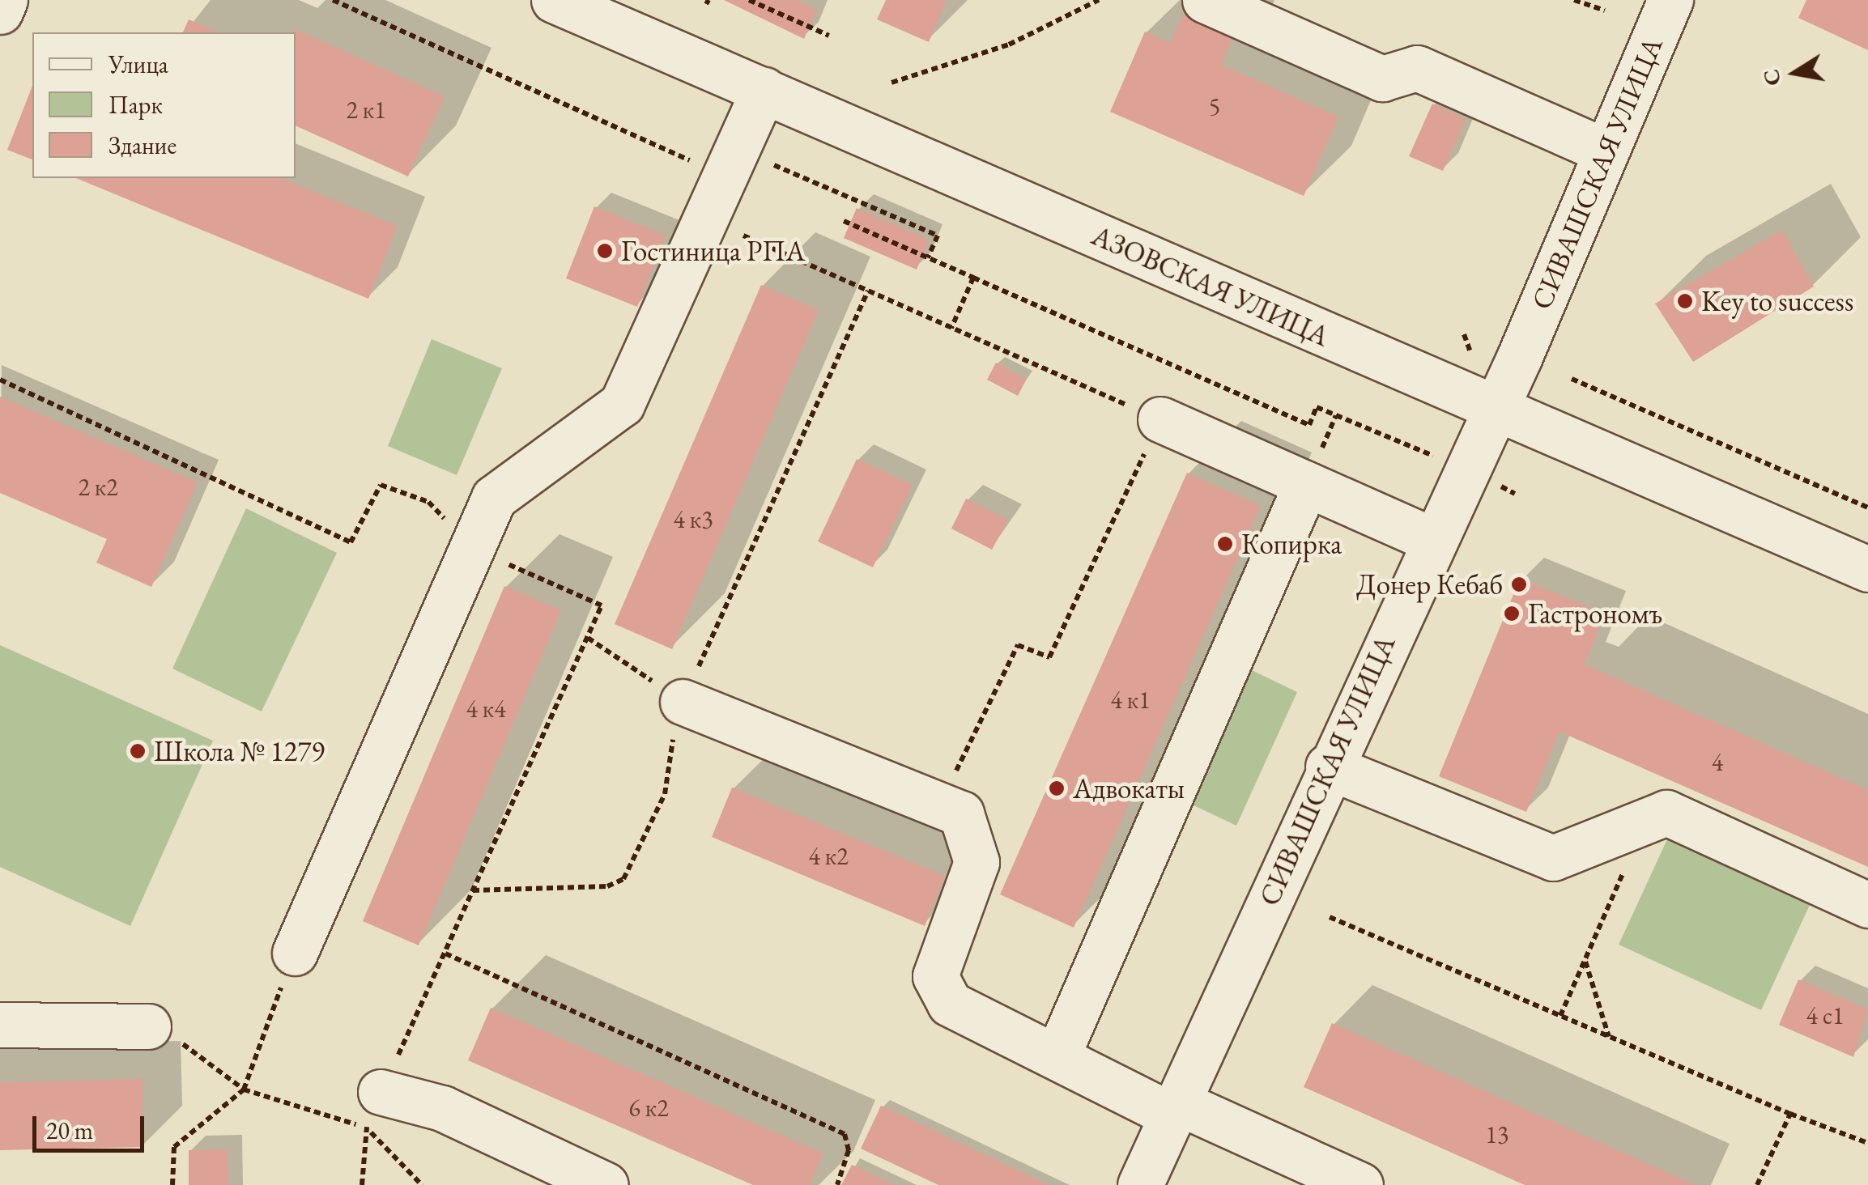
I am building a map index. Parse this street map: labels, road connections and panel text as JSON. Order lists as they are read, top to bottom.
{
  "streets": {
    "street": ["СИВАШСКАЯ УЛИЦА", "АЗОВСКАЯ УЛИЦА"]
  },
  "crossings": [
    ["СИВАШСКАЯ УЛИЦА", "АЗОВСКАЯ УЛИЦА"]
  ],
  "places": [
    "Гостиница РПА",
    "Key to success",
    "Копирка",
    "Донер Кебаб",
    "Гастрономъ",
    "Школа № 1279",
    "Адвокаты"
  ],
  "house_numbers": [
    "5",
    "2 к1",
    "2 к2",
    "4 к3",
    "4 к1",
    "4 к4",
    "4",
    "4 к2",
    "4 с1",
    "6 к2",
    "13"
  ],
  "legend": ["Улица", "Парк", "Здание"],
  "scale_bar": "20 m",
  "north": "left"
}
